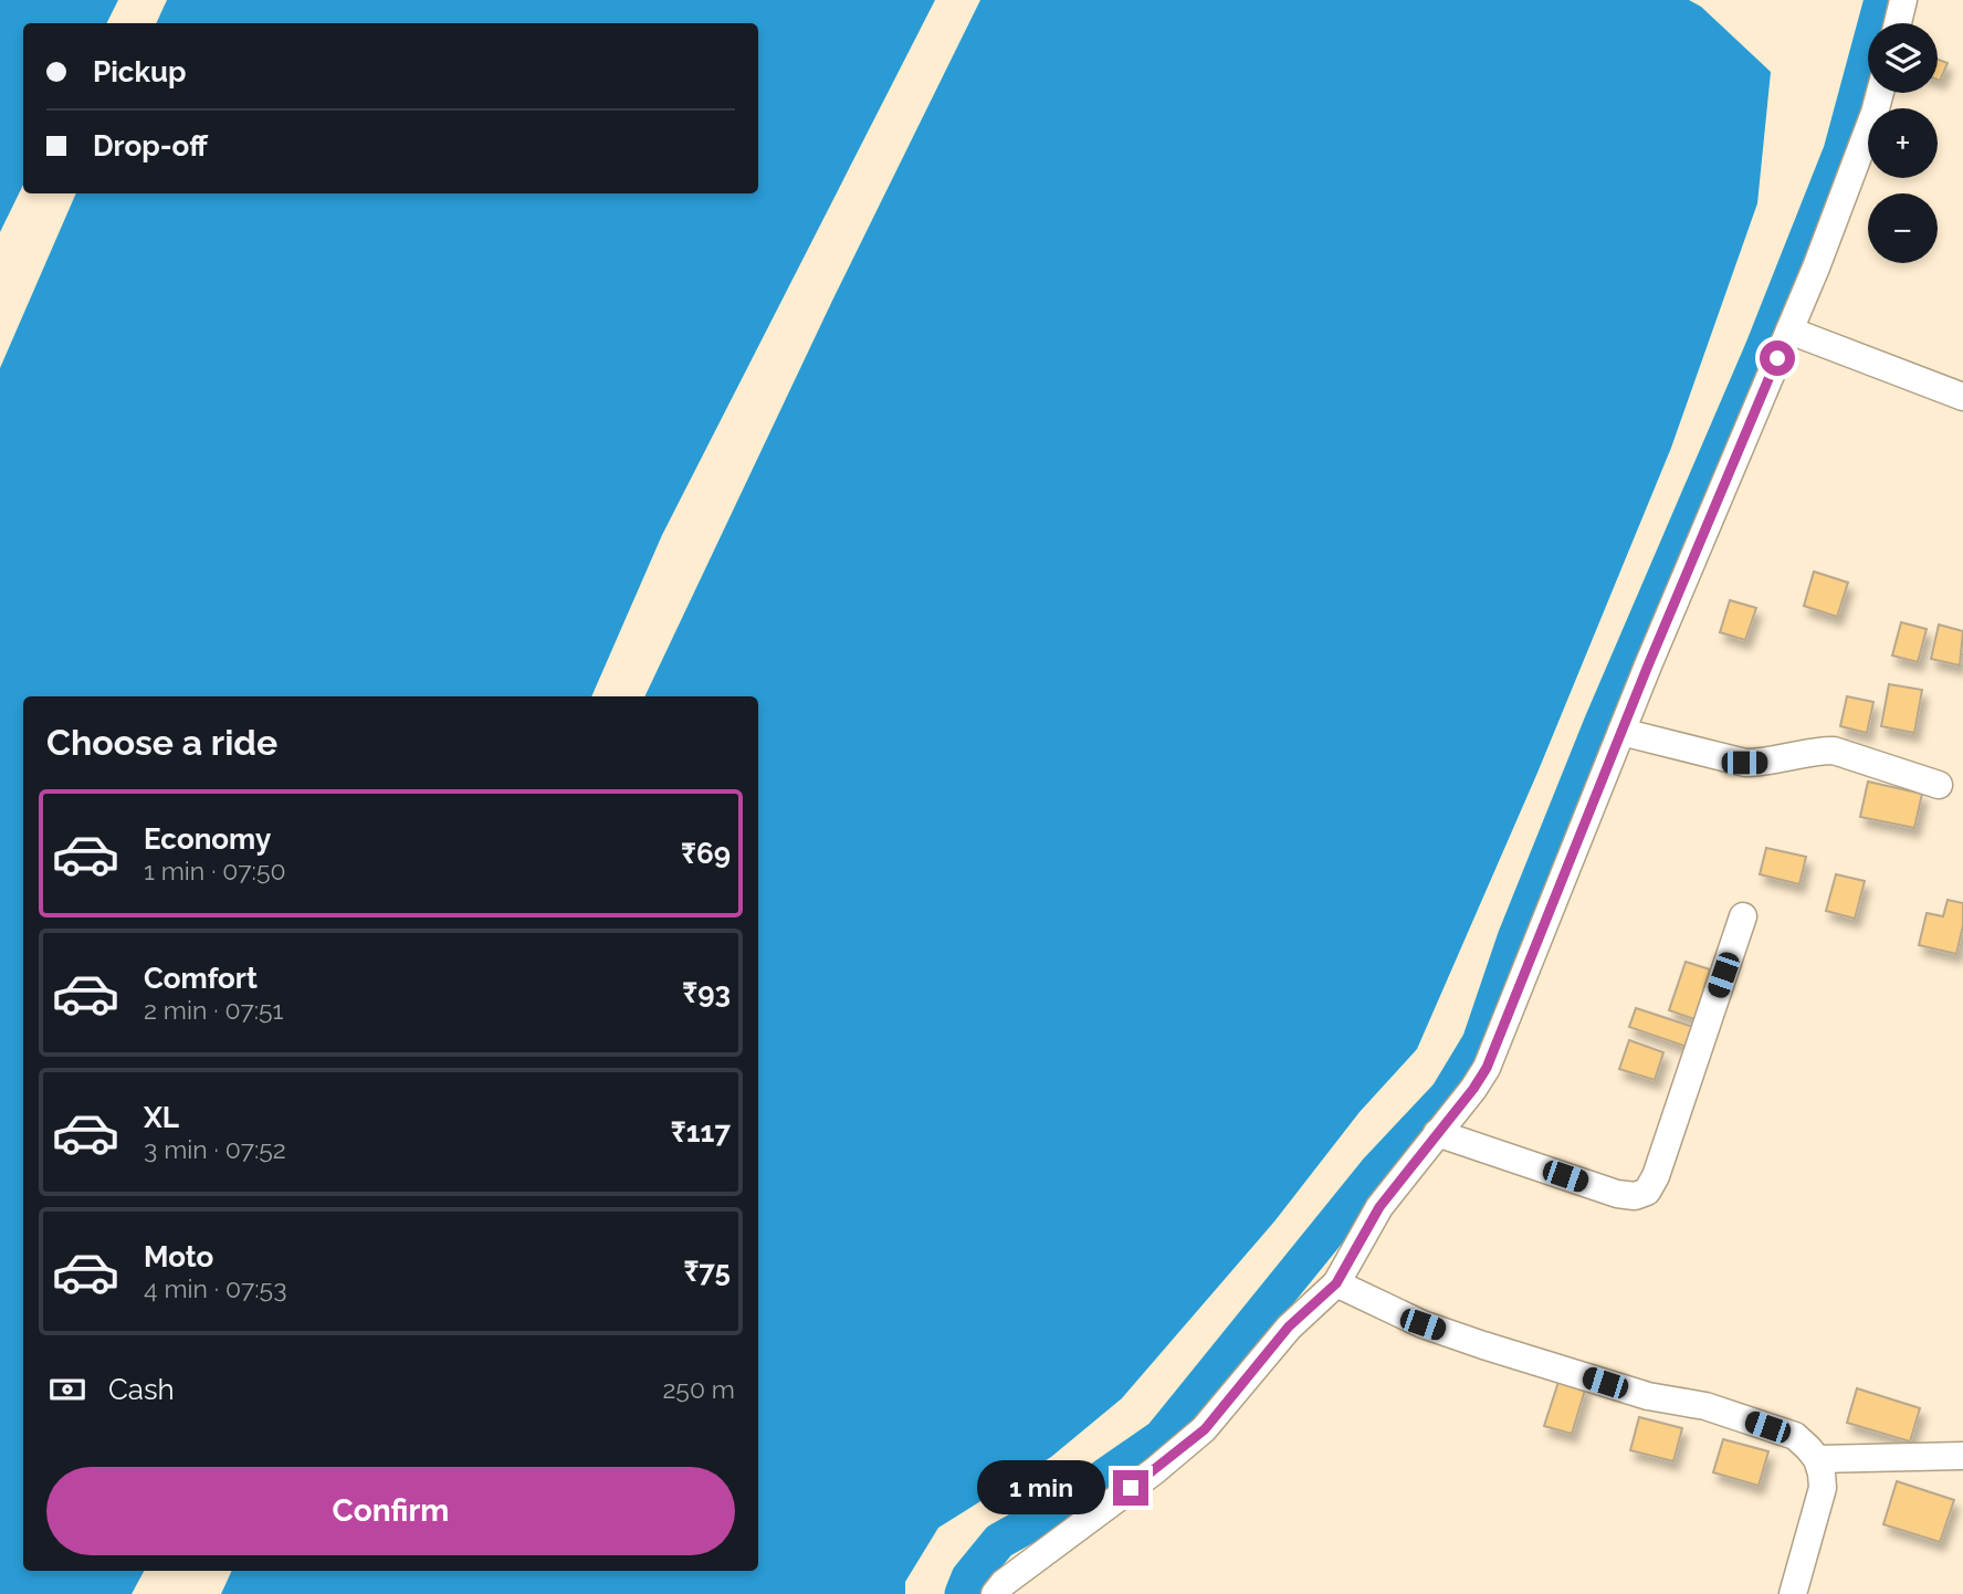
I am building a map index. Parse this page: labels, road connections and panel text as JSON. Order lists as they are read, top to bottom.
{
  "page": {
    "map_buttons": ["+", "−"],
    "banner": ["Pickup", "Drop-off"],
    "heading": "Choose a ride",
    "list": [
      {
        "name": "Economy",
        "note": "1 min · 07:50",
        "value": "₹69"
      },
      {
        "name": "Comfort",
        "note": "2 min · 07:51",
        "value": "₹93"
      },
      {
        "name": "XL",
        "note": "3 min · 07:52",
        "value": "₹117"
      },
      {
        "name": "Moto",
        "note": "4 min · 07:53",
        "value": "₹75"
      }
    ],
    "pay": ["Cash", "250 m"],
    "buttons": "Confirm",
    "bubble": "1 min"
  }
}
